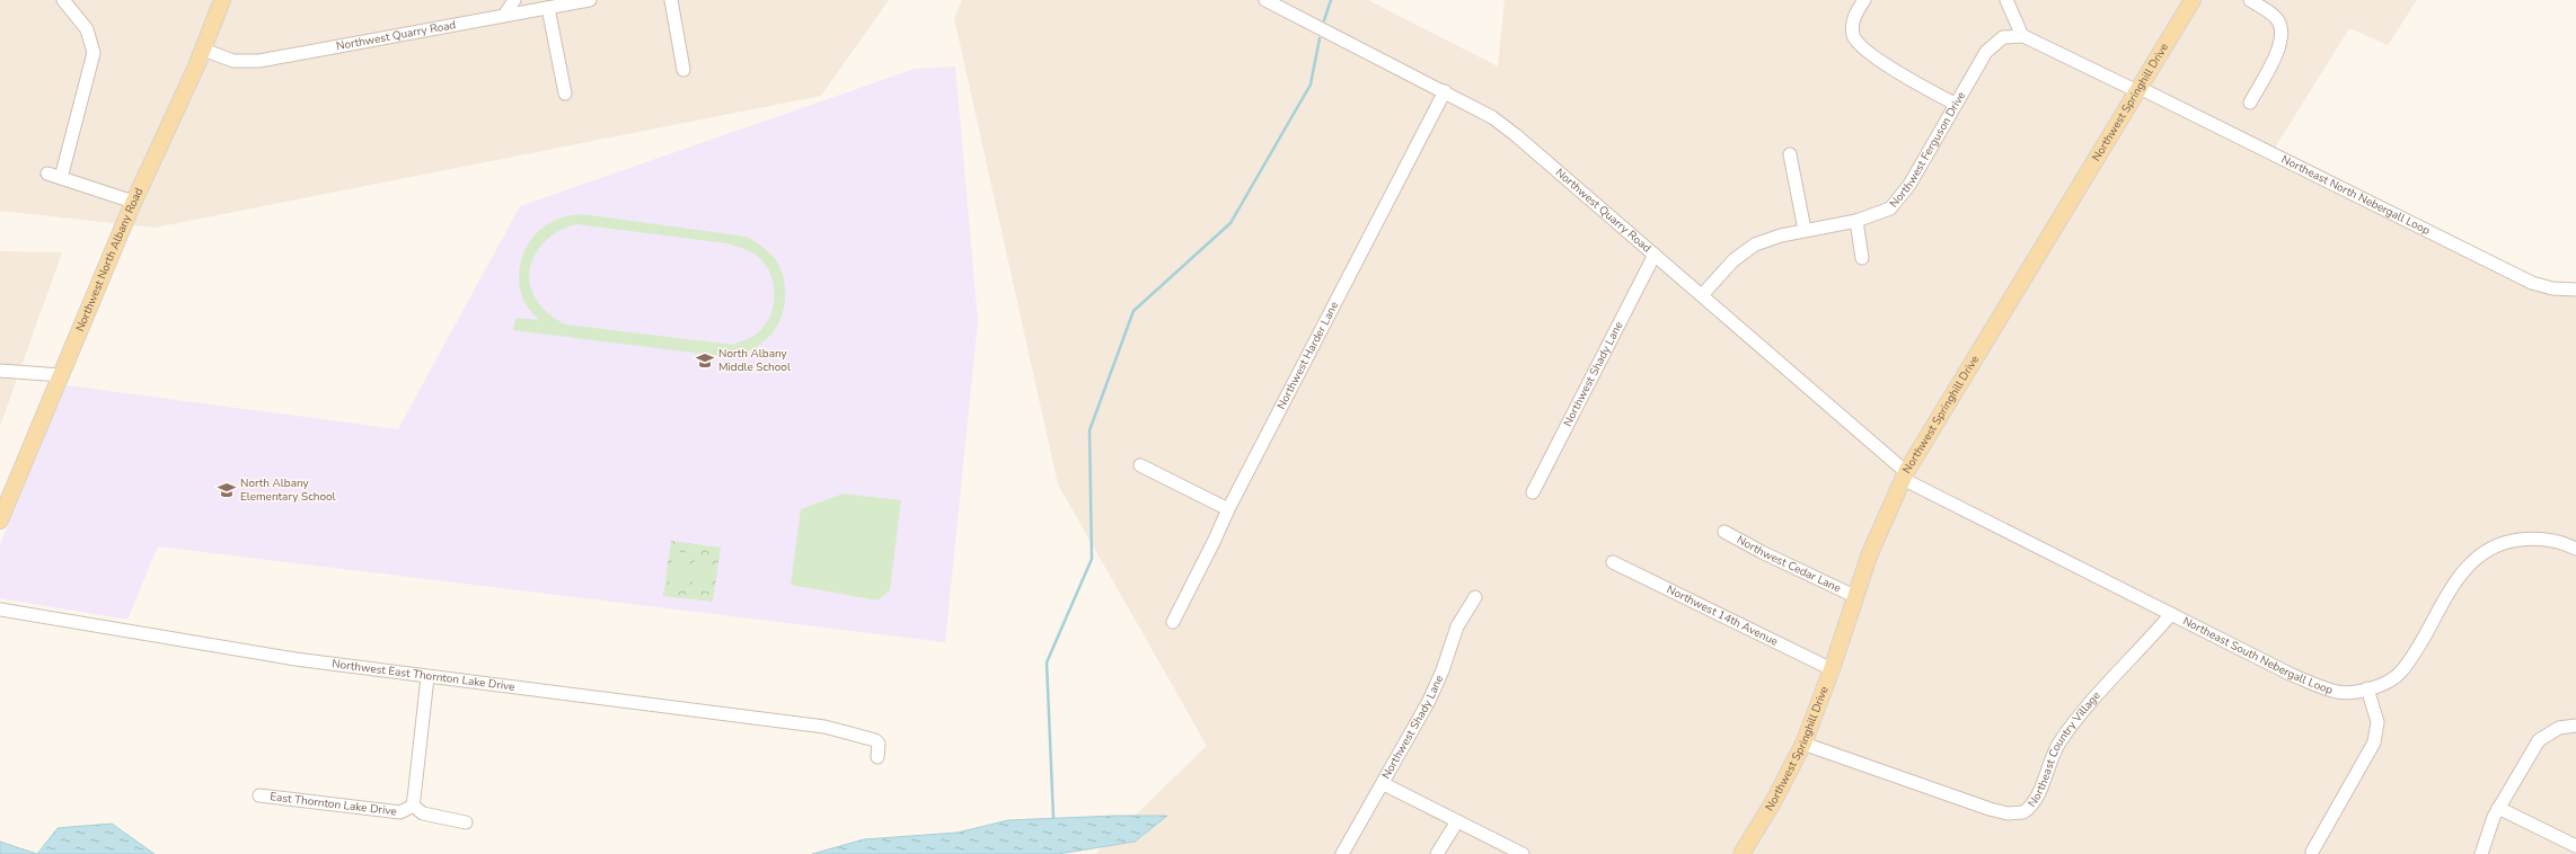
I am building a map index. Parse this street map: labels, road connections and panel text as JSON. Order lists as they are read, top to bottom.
{
  "streets": {
    "main road": ["Northwest Springhill Drive", "Northwest North Albany Road"],
    "street": [
      "Northwest Quarry Road",
      "Northwest Ferguson Drive",
      "Northeast North Nebergall Loop",
      "Northwest Harder Lane",
      "Northwest Shady Lane",
      "Northwest Cedar Lane",
      "Northwest 14th Avenue",
      "Northeast South Nebergall Loop",
      "Northwest East Thornton Lake Drive",
      "Northeast Country Village",
      "East Thornton Lake Drive"
    ]
  },
  "crossings": [
    ["Northwest Quarry Road", "Northwest Springhill Drive"],
    ["Northwest Quarry Road", "Northwest Ferguson Drive"],
    ["Northwest Quarry Road", "Northwest North Albany Road"],
    ["Northwest Quarry Road", "Northwest Harder Lane"],
    ["Northwest Quarry Road", "Northwest Shady Lane"],
    ["Northwest Quarry Road", "Northeast South Nebergall Loop"],
    ["Northwest Springhill Drive", "Northwest Ferguson Drive"],
    ["Northwest Springhill Drive", "Northeast North Nebergall Loop"],
    ["Northwest Springhill Drive", "Northwest Cedar Lane"],
    ["Northwest Springhill Drive", "Northwest 14th Avenue"],
    ["Northwest Springhill Drive", "Northeast South Nebergall Loop"],
    ["Northwest Springhill Drive", "Northeast Country Village"],
    ["Northwest Ferguson Drive", "Northeast North Nebergall Loop"],
    ["Northeast South Nebergall Loop", "Northeast Country Village"],
    ["Northwest East Thornton Lake Drive", "East Thornton Lake Drive"]
  ],
  "places": {
    "school or university": ["North Albany Middle School", "North Albany Elementary School"]
  }
}
